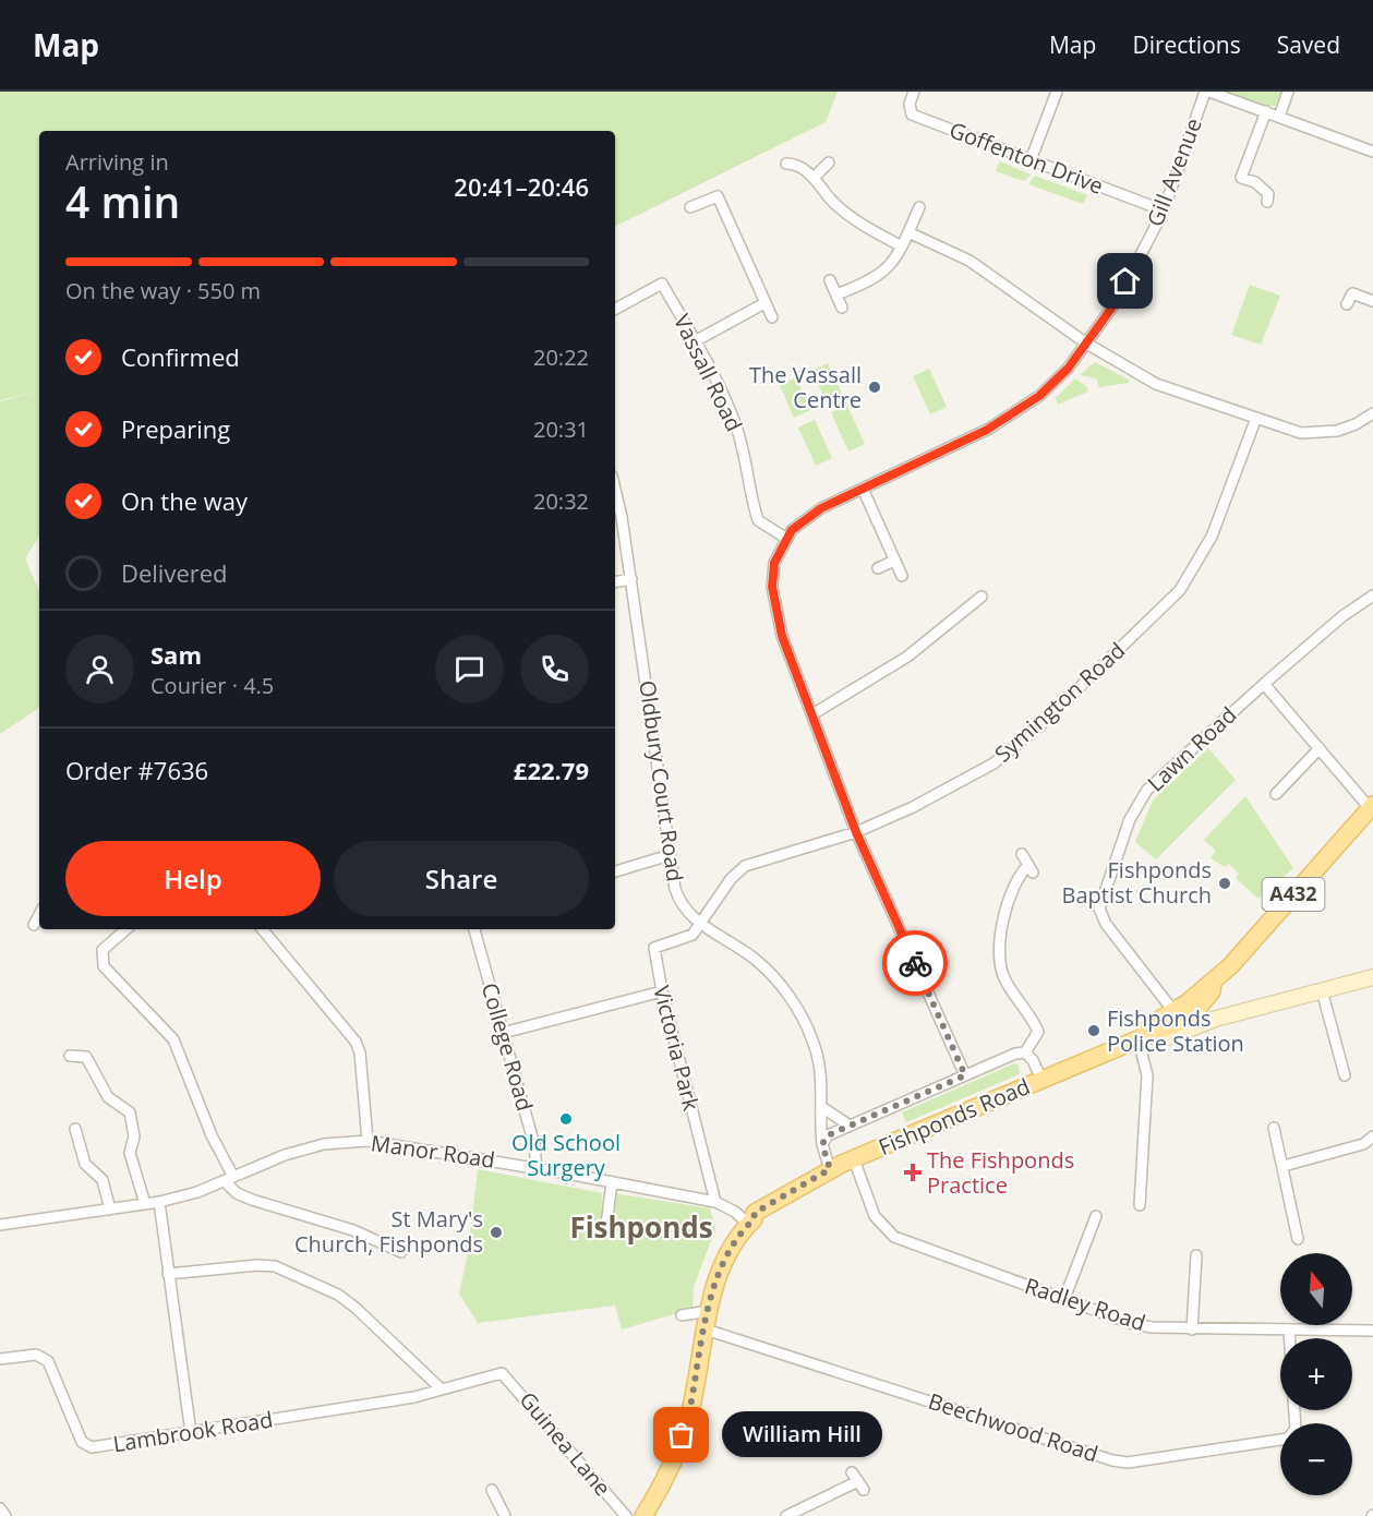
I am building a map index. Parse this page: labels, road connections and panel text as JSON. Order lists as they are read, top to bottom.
{
  "streets": {
    "main road": ["A432", "Fishponds Road"],
    "street": [
      "Goffenton Drive",
      "Gill Avenue",
      "Vassall Road",
      "Symington Road",
      "Lawn Road",
      "Oldbury Court Road",
      "College Road",
      "Victoria Park",
      "Manor Road",
      "Radley Road",
      "Beechwood Road",
      "Lambrook Road",
      "Guinea Lane"
    ]
  },
  "crossings": [
    ["Goffenton Drive", "Gill Avenue"],
    ["Gill Avenue", "Vassall Road"],
    ["Symington Road", "Oldbury Court Road"],
    ["Symington Road", "Victoria Park"],
    ["Lawn Road", "A432"],
    ["Lawn Road", "Fishponds Road"],
    ["Oldbury Court Road", "Victoria Park"],
    ["Oldbury Court Road", "Fishponds Road"],
    ["A432", "Fishponds Road"],
    ["College Road", "Manor Road"],
    ["Victoria Park", "Manor Road"],
    ["Fishponds Road", "Manor Road"],
    ["Fishponds Road", "Radley Road"],
    ["Fishponds Road", "Beechwood Road"],
    ["Lambrook Road", "Guinea Lane"]
  ],
  "districts": ["Fishponds"],
  "places": {
    "other": [
      "The Vassall Centre",
      "Fishponds Baptist Church",
      "Fishponds Police Station",
      "Old School Surgery",
      "St Mary's Church, Fishponds",
      "William Hill"
    ],
    "health": ["The Fishponds Practice"]
  },
  "north": "top",
  "page": {
    "header": "Map",
    "nav": ["Map", "Directions", "Saved"],
    "heading": ["4 min", "Arriving in", "20:41–20:46"],
    "panel": [
      "Sam",
      "Courier · 4.5",
      "Order #7636",
      "£22.79"
    ],
    "bar": "On the way · 550 m",
    "list": [
      ["Confirmed", "20:22"],
      ["Preparing", "20:31"],
      ["On the way", "20:32"],
      "Delivered"
    ],
    "buttons": ["Help", "Share"],
    "map_buttons": ["+", "−"],
    "bubble": "William Hill"
  }
}
